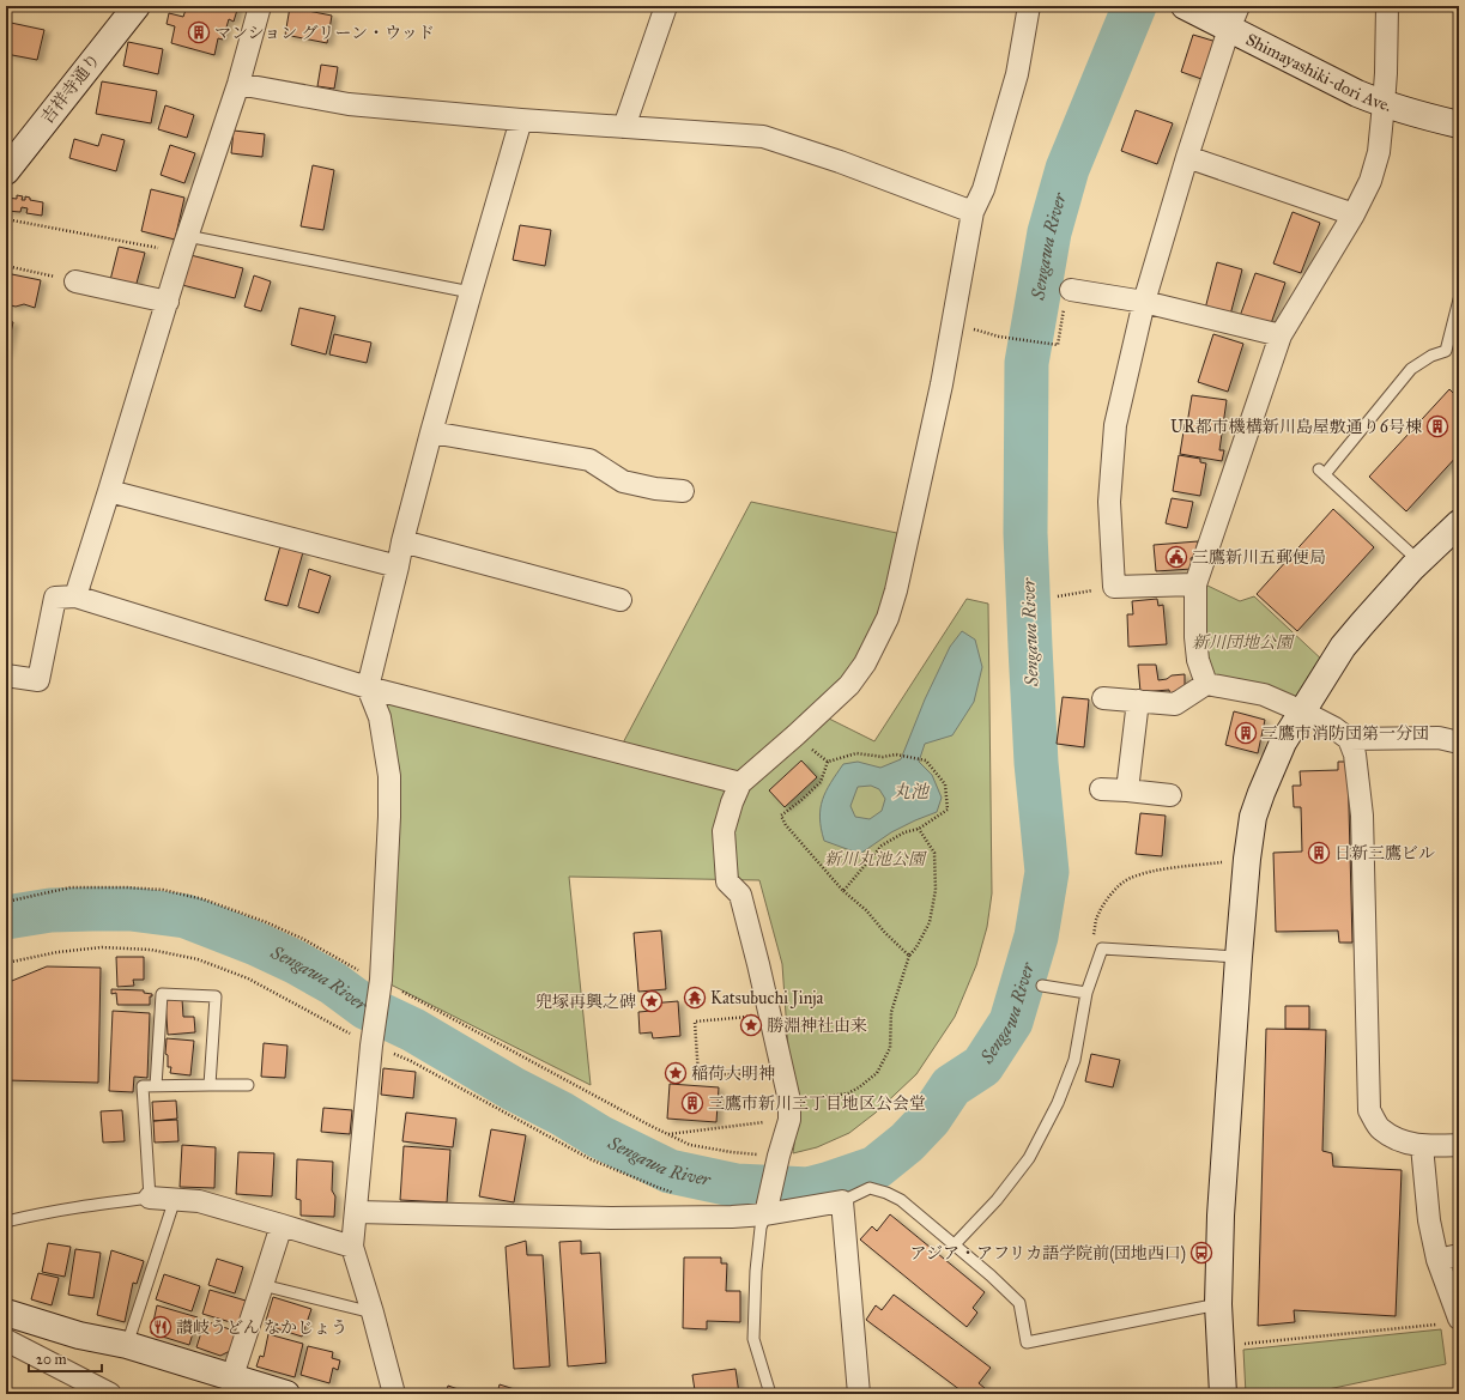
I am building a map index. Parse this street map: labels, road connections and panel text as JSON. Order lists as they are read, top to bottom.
{
  "streets": {
    "street": ["Shimayashiki-dori Ave.", "吉祥寺通り"]
  },
  "water": ["Sengawa River", "丸池"],
  "parks": ["新川団地公園", "新川丸池公園"],
  "places": {
    "building": [
      "マンション グリーン・ウッド",
      "UR都市機構新川島屋敷通り6号棟",
      "三鷹市消防団第一分団",
      "日新三鷹ビル",
      "三鷹市新川三丁目地区公会堂"
    ],
    "public building": ["三鷹新川五郵便局"],
    "temple": ["Katsubuchi Jinja"],
    "place": ["兜塚再興之碑", "勝淵神社由来", "稲荷大明神"],
    "bus stop": ["アジア・アフリカ語学院前(団地西口)"],
    "restaurant": ["讃岐うどん なかじょう"]
  },
  "scale_bar": "20 m"
}
